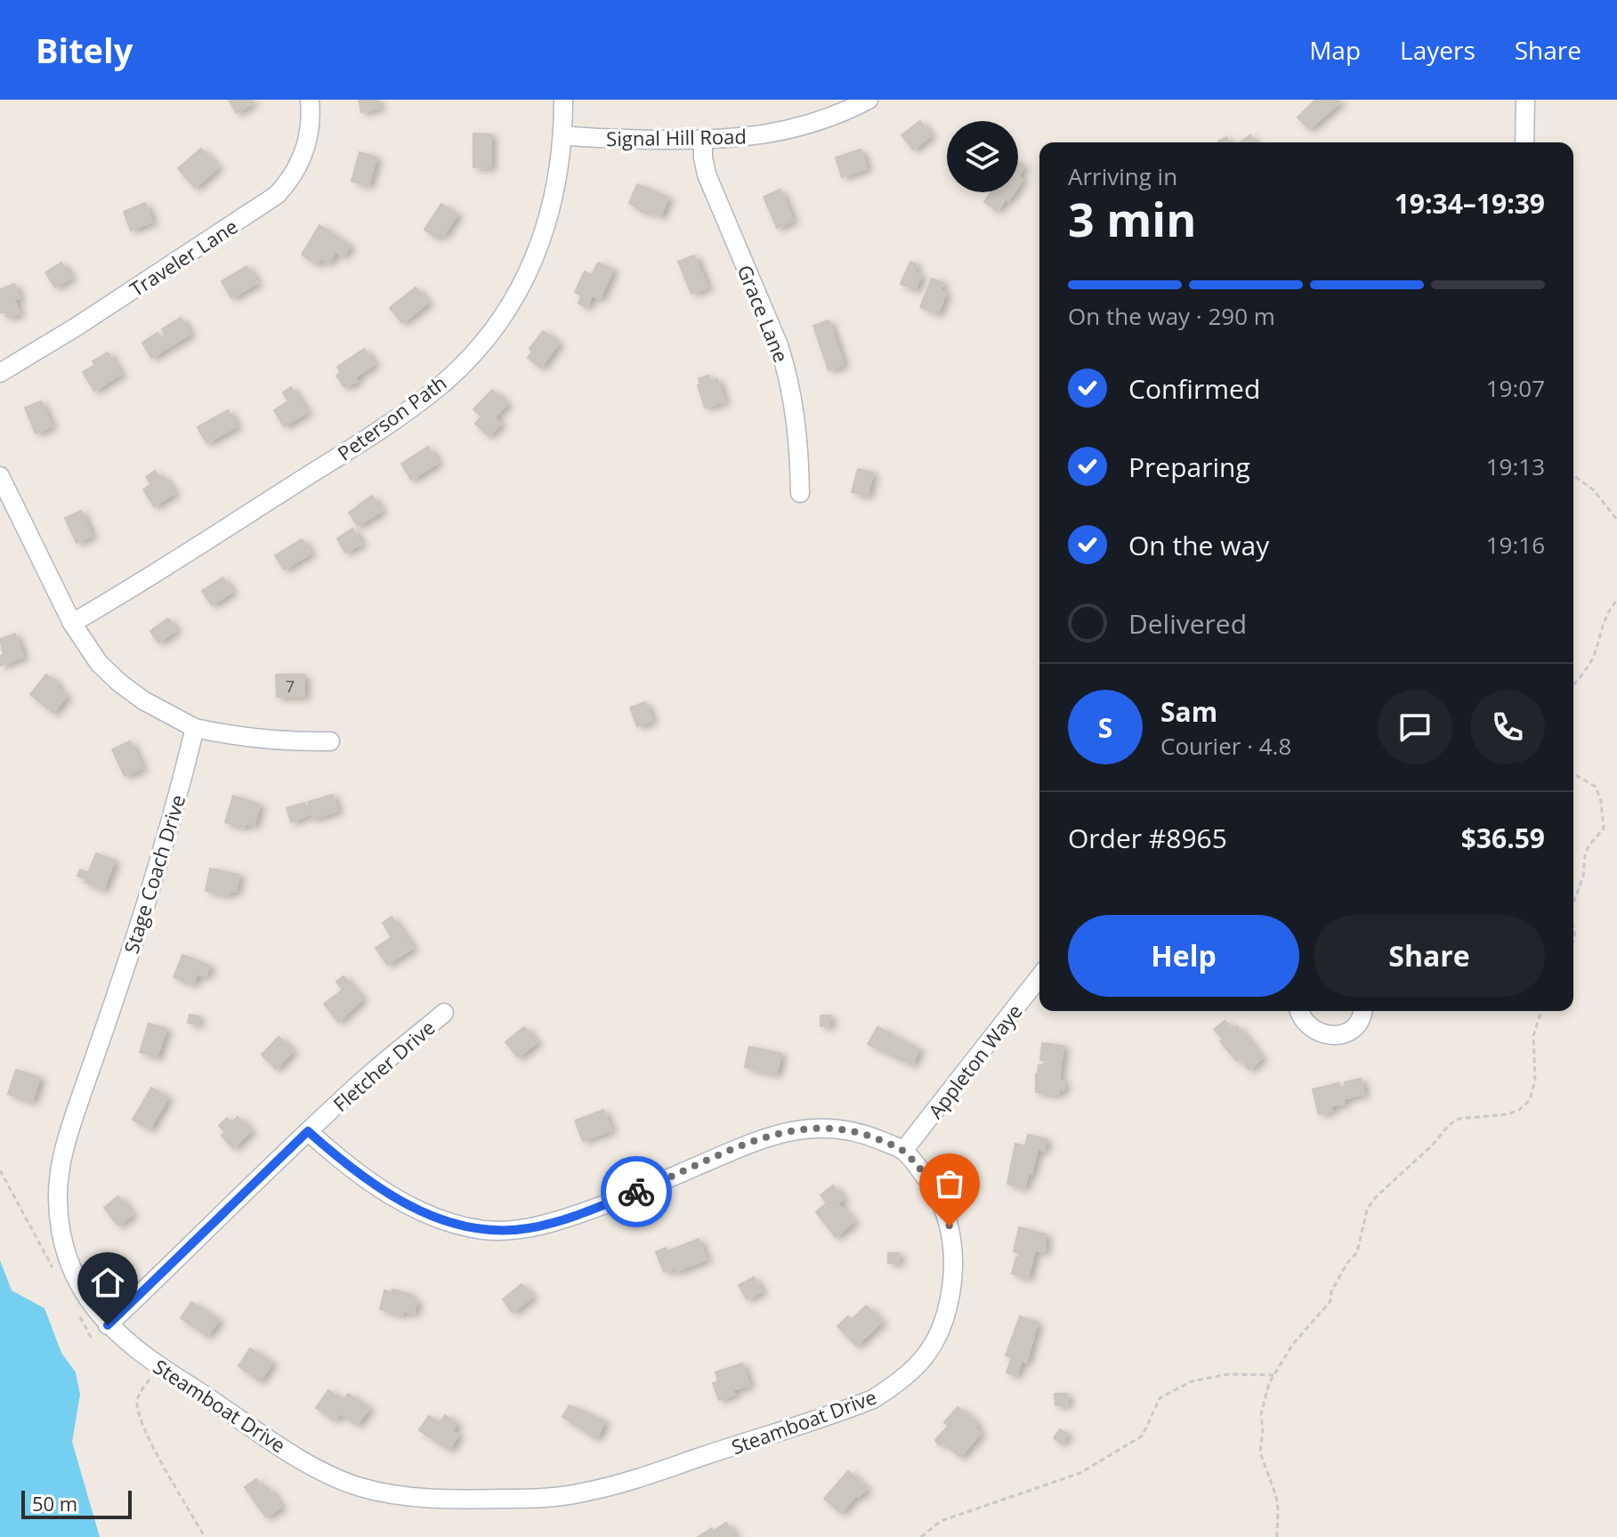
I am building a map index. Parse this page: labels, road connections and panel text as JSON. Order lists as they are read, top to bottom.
{
  "streets": {
    "street": [
      "Signal Hill Road",
      "Traveler Lane",
      "Grace Lane",
      "Peterson Path",
      "Stage Coach Drive",
      "Appleton Waye",
      "Fletcher Drive",
      "Steamboat Drive"
    ]
  },
  "crossings": [
    ["Signal Hill Road", "Grace Lane"],
    ["Signal Hill Road", "Peterson Path"],
    ["Stage Coach Drive", "Fletcher Drive"],
    ["Stage Coach Drive", "Steamboat Drive"],
    ["Appleton Waye", "Steamboat Drive"],
    ["Fletcher Drive", "Steamboat Drive"]
  ],
  "house_numbers": ["7"],
  "scale_bar": "50 m",
  "page": {
    "header": "Bitely",
    "nav": ["Map", "Layers", "Share"],
    "heading": ["3 min", "Arriving in", "19:34–19:39"],
    "panel": [
      "Sam",
      "Courier · 4.8",
      "Order #8965",
      "$36.59"
    ],
    "bar": "On the way · 290 m",
    "list": [
      ["Confirmed", "19:07"],
      ["Preparing", "19:13"],
      ["On the way", "19:16"],
      "Delivered"
    ],
    "round": "S",
    "buttons": ["Help", "Share"],
    "scale": "50 m"
  }
}
